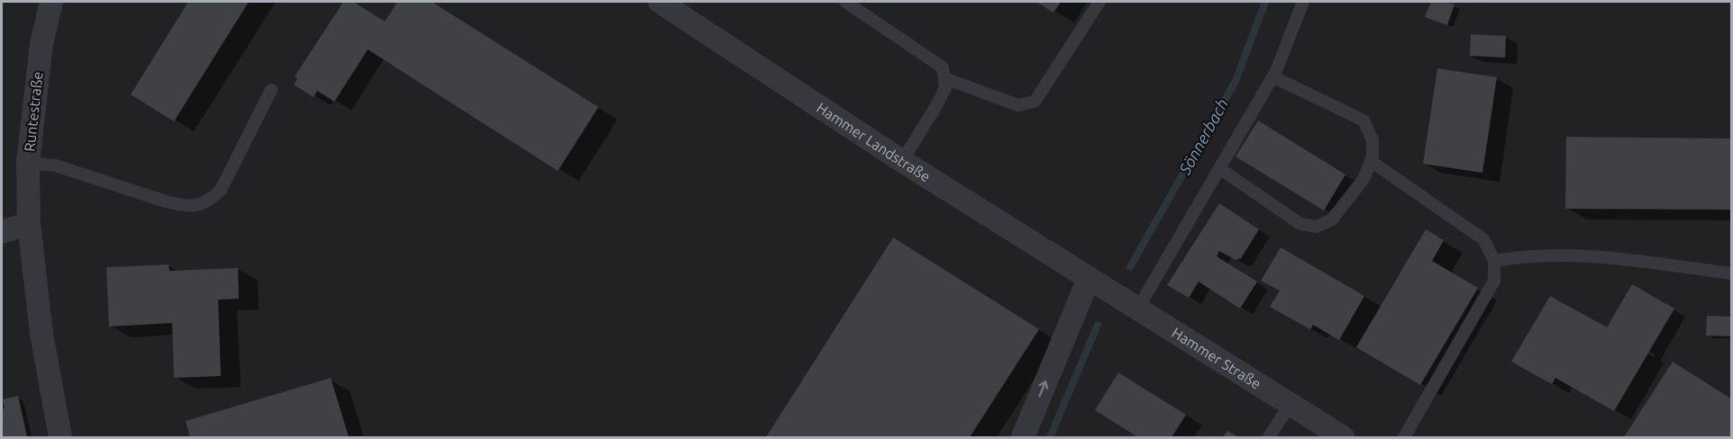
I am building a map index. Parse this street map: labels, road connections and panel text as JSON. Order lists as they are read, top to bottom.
{
  "streets": {
    "street": ["Runtestraße", "Hammer Landstraße", "Hammer Straße"]
  },
  "crossings": [
    ["Hammer Landstraße", "Hammer Straße"]
  ],
  "water": ["Sönnerbach"]
}
